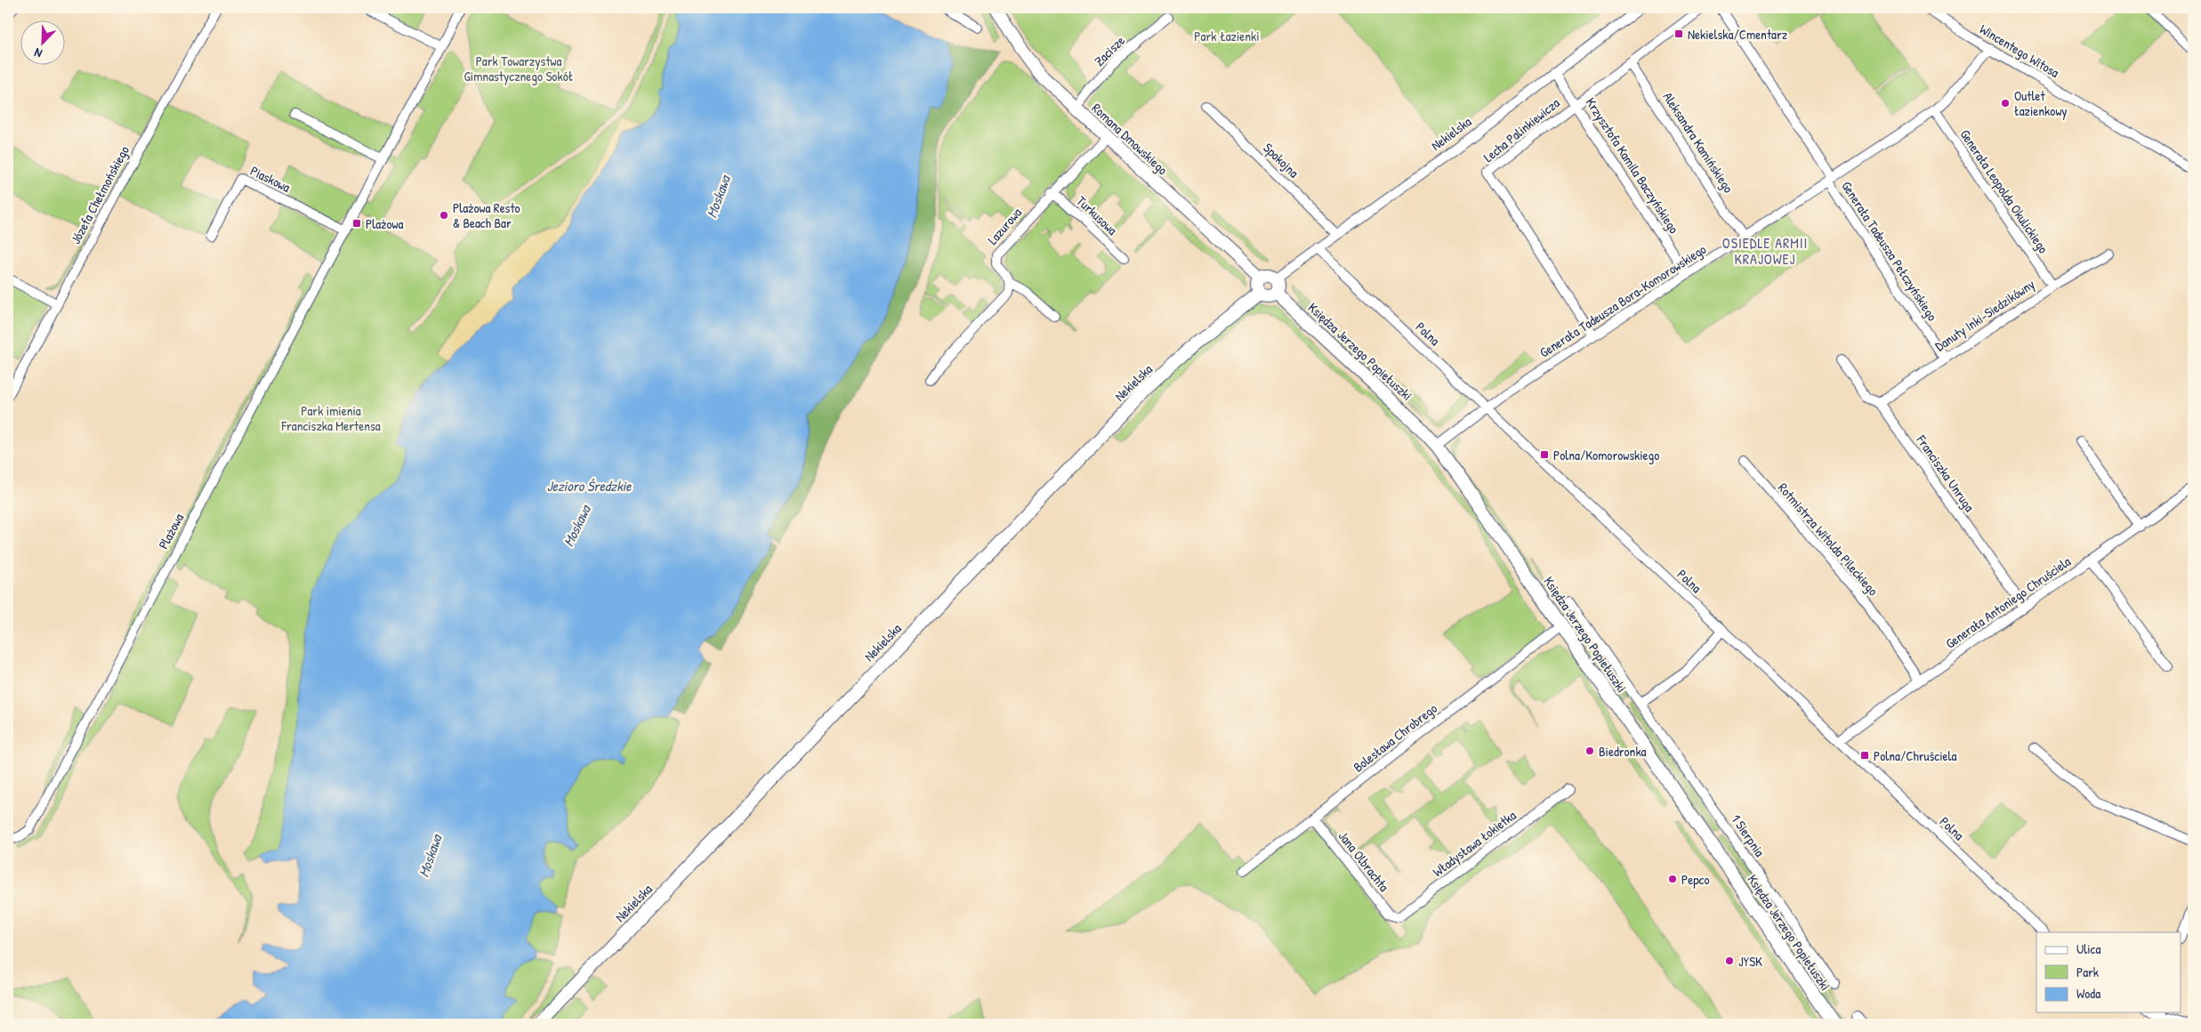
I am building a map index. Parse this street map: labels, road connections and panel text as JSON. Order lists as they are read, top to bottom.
{
  "streets": {
    "street": [
      "Zacisze",
      "Wincentego Witosa",
      "Lecha Palinkiewicza",
      "Nekielska",
      "Romana Dmowskiego",
      "Aleksandra Kamińskiego",
      "Spokojna",
      "Krzysztofa Kamila Baczyńskiego",
      "Piaskowa",
      "Generała Leopolda Okulickiego",
      "Józefa Chełmońskiego",
      "Turkusowa",
      "Lazurowa",
      "Generała Tadeusza Pełczyńskiego",
      "Generała Tadeusza Bora-Komorowskiego",
      "Danuty Inki-Siedzikówny",
      "Polna",
      "Księdza Jerzego Popiełuszki",
      "Franciszka Unruga",
      "Plażowa",
      "Rotmistrza Witolda Pileckiego",
      "Generała Antoniego Chruściela",
      "Bolesława Chrobrego",
      "1 Sierpnia",
      "Władysława Łokietka",
      "Jana Olbrachta"
    ]
  },
  "crossings": [
    ["Zacisze", "Romana Dmowskiego"],
    ["Wincentego Witosa", "Generała Tadeusza Bora-Komorowskiego"],
    ["Lecha Palinkiewicza", "Aleksandra Kamińskiego"],
    ["Lecha Palinkiewicza", "Krzysztofa Kamila Baczyńskiego"],
    ["Lecha Palinkiewicza", "Generała Tadeusza Bora-Komorowskiego"],
    ["Nekielska", "Romana Dmowskiego"],
    ["Nekielska", "Spokojna"],
    ["Nekielska", "Krzysztofa Kamila Baczyńskiego"],
    ["Nekielska", "Polna"],
    ["Nekielska", "Księdza Jerzego Popiełuszki"],
    ["Romana Dmowskiego", "Lazurowa"],
    ["Romana Dmowskiego", "Księdza Jerzego Popiełuszki"],
    ["Aleksandra Kamińskiego", "Generała Tadeusza Bora-Komorowskiego"],
    ["Krzysztofa Kamila Baczyńskiego", "Generała Tadeusza Bora-Komorowskiego"],
    ["Piaskowa", "Plażowa"],
    ["Generała Leopolda Okulickiego", "Generała Tadeusza Bora-Komorowskiego"],
    ["Generała Leopolda Okulickiego", "Danuty Inki-Siedzikówny"],
    ["Turkusowa", "Lazurowa"],
    ["Generała Tadeusza Pełczyńskiego", "Generała Tadeusza Bora-Komorowskiego"],
    ["Generała Tadeusza Pełczyńskiego", "Danuty Inki-Siedzikówny"],
    ["Generała Tadeusza Bora-Komorowskiego", "Polna"],
    ["Generała Tadeusza Bora-Komorowskiego", "Księdza Jerzego Popiełuszki"],
    ["Danuty Inki-Siedzikówny", "Franciszka Unruga"],
    ["Polna", "Generała Antoniego Chruściela"],
    ["Księdza Jerzego Popiełuszki", "Bolesława Chrobrego"],
    ["Franciszka Unruga", "Generała Antoniego Chruściela"],
    ["Rotmistrza Witolda Pileckiego", "Generała Antoniego Chruściela"],
    ["Bolesława Chrobrego", "Jana Olbrachta"],
    ["Władysława Łokietka", "Jana Olbrachta"]
  ],
  "districts": ["OSIEDLE ARMII KRAJOWEJ"],
  "water": ["Moskawa", "Jezioro Średzkie"],
  "parks": ["Park Łazienki", "Park Towarzystwa Gimnastycznego Sokół", "Park imienia Franciszka Mertensa"],
  "places": {
    "transit": [
      "Nekielska/Cmentarz",
      "Plażowa",
      "Polna/Komorowskiego",
      "Polna/Chruściela"
    ],
    "other": [
      "Outlet łazienkowy",
      "Plażowa Resto & Beach Bar",
      "Biedronka",
      "Pepco",
      "JYSK"
    ]
  },
  "legend": ["Ulica", "Park", "Woda"],
  "north": "bottom left"
}
